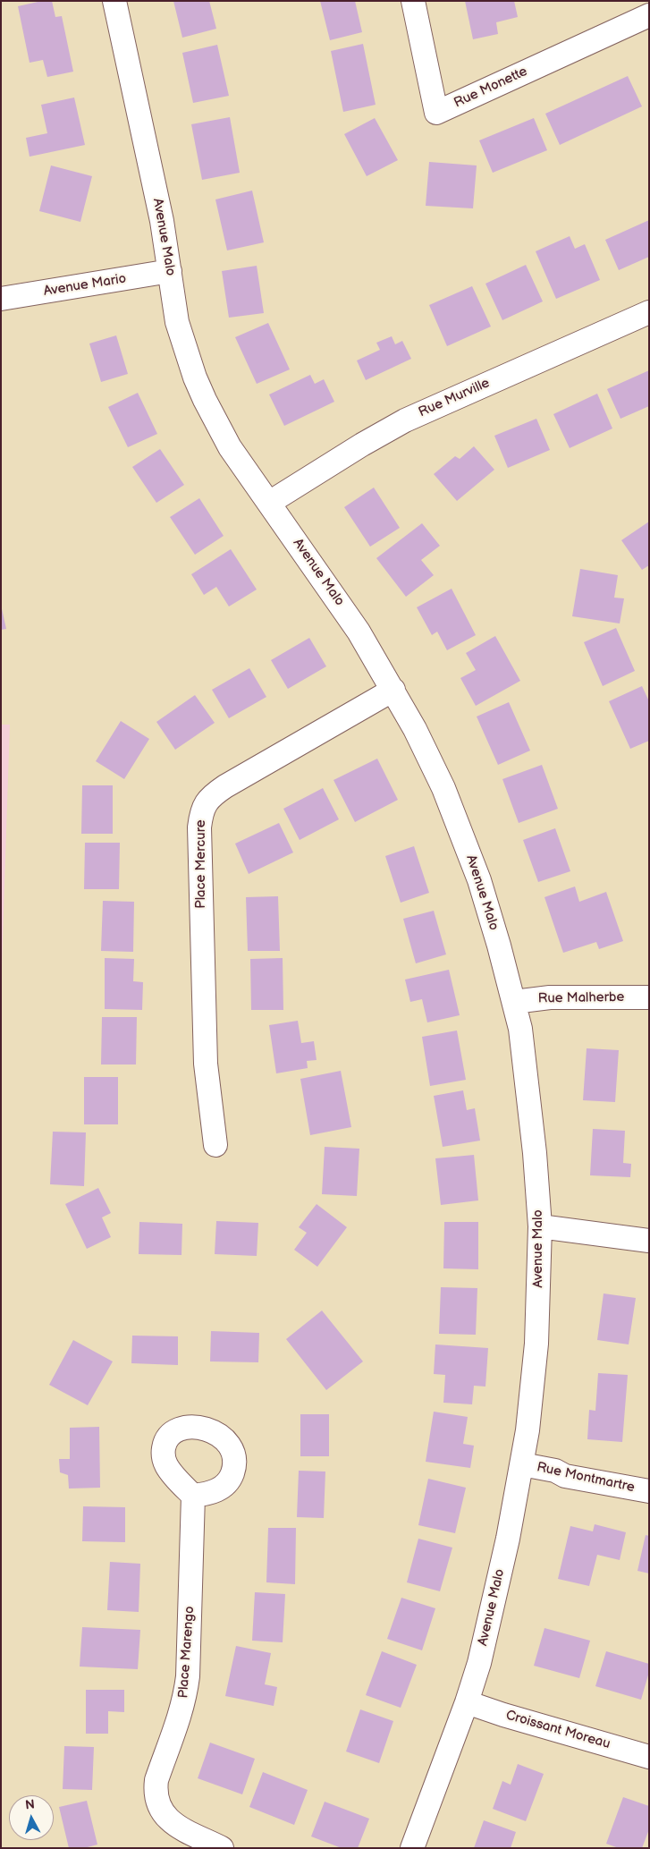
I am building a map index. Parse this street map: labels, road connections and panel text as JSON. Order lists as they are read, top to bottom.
{
  "streets": {
    "street": [
      "Rue Monette",
      "Avenue Malo",
      "Avenue Mario",
      "Rue Murville",
      "Place Mercure",
      "Rue Malherbe",
      "Rue Montmartre",
      "Place Marengo",
      "Croissant Moreau"
    ]
  },
  "crossings": [
    ["Avenue Malo", "Avenue Mario"],
    ["Avenue Malo", "Rue Murville"],
    ["Avenue Malo", "Place Mercure"],
    ["Avenue Malo", "Rue Malherbe"],
    ["Avenue Malo", "Rue Montmartre"],
    ["Avenue Malo", "Croissant Moreau"]
  ],
  "north": "top"
}
